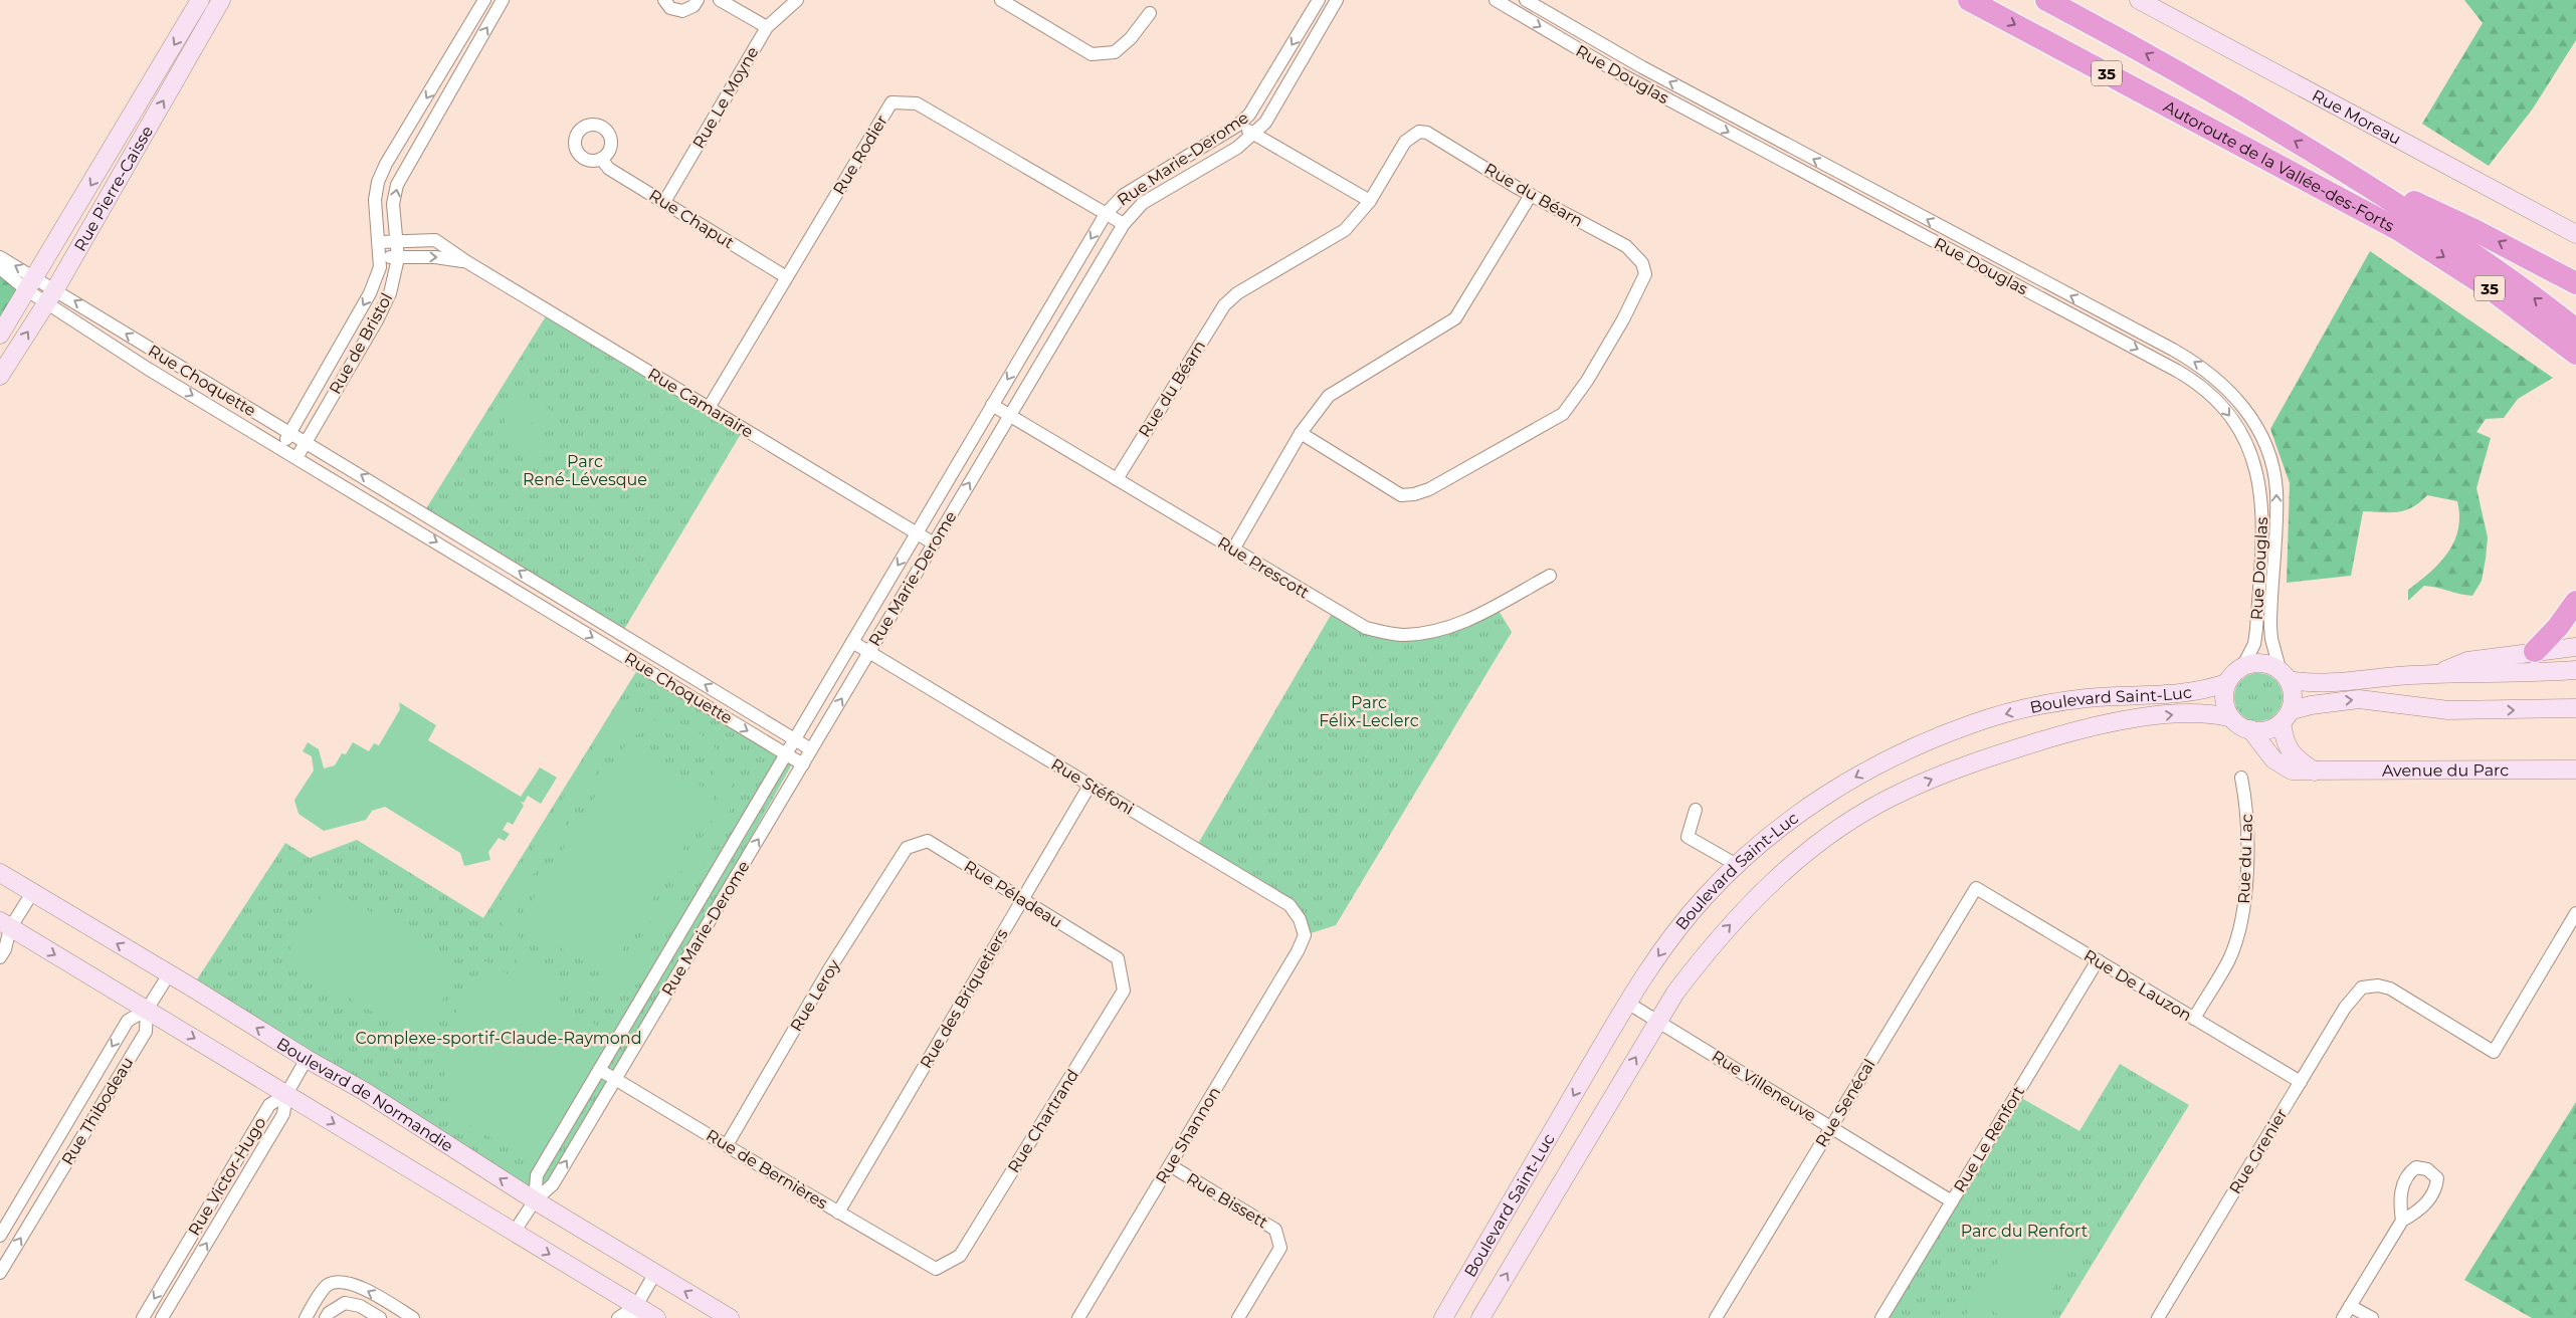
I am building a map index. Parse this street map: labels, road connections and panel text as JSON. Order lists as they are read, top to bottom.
{
  "streets": {
    "highway": ["35", "Autoroute de la Vallée-des-Forts"],
    "street": [
      "Rue Douglas",
      "Rue Le Moyne",
      "Rue Moreau",
      "Rue Rodier",
      "Rue Marie-Derome",
      "Rue Pierre-Caisse",
      "Rue du Béarn",
      "Rue Chaput",
      "Rue de Bristol",
      "Rue Choquette",
      "Rue Camaraire",
      "Rue Prescott",
      "Boulevard Saint-Luc",
      "Avenue du Parc",
      "Rue Stéfoni",
      "Rue du Lac",
      "Rue Péladeau",
      "Rue De Lauzon",
      "Rue Leroy",
      "Rue des Briquetiers",
      "Rue Villeneuve",
      "Boulevard de Normandie",
      "Rue Senécal",
      "Rue Thibodeau",
      "Rue Chartrand",
      "Rue Shannon",
      "Rue Le Renfort",
      "Rue Grenier",
      "Rue de Bernières",
      "Rue Victor-Hugo",
      "Rue Bissett"
    ]
  },
  "crossings": [
    ["Rue Douglas", "Boulevard Saint-Luc"],
    ["Rue Douglas", "Avenue du Parc"],
    ["Rue Le Moyne", "Rue Chaput"],
    ["Rue Rodier", "Rue Marie-Derome"],
    ["Rue Rodier", "Rue Chaput"],
    ["Rue Rodier", "Rue Camaraire"],
    ["Rue Marie-Derome", "Rue Choquette"],
    ["Rue Marie-Derome", "Rue Camaraire"],
    ["Rue Marie-Derome", "Rue Prescott"],
    ["Rue Marie-Derome", "Rue Stéfoni"],
    ["Rue Marie-Derome", "Boulevard de Normandie"],
    ["Rue Marie-Derome", "Rue de Bernières"],
    ["Rue Pierre-Caisse", "Rue Choquette"],
    ["Rue du Béarn", "Rue Prescott"],
    ["Rue de Bristol", "Rue Choquette"],
    ["Rue de Bristol", "Rue Camaraire"],
    ["Boulevard Saint-Luc", "Avenue du Parc"],
    ["Boulevard Saint-Luc", "Rue Villeneuve"],
    ["Rue Stéfoni", "Rue des Briquetiers"],
    ["Rue Stéfoni", "Rue Shannon"],
    ["Rue du Lac", "Rue De Lauzon"],
    ["Rue Péladeau", "Rue Leroy"],
    ["Rue Péladeau", "Rue des Briquetiers"],
    ["Rue Péladeau", "Rue Chartrand"],
    ["Rue De Lauzon", "Rue Senécal"],
    ["Rue De Lauzon", "Rue Le Renfort"],
    ["Rue De Lauzon", "Rue Grenier"],
    ["Rue Leroy", "Rue de Bernières"],
    ["Rue des Briquetiers", "Rue de Bernières"],
    ["Rue Villeneuve", "Rue Senécal"],
    ["Rue Villeneuve", "Rue Le Renfort"],
    ["Boulevard de Normandie", "Rue Thibodeau"],
    ["Boulevard de Normandie", "Rue Victor-Hugo"],
    ["Rue Chartrand", "Rue de Bernières"],
    ["Rue Shannon", "Rue Bissett"]
  ],
  "parks": [
    "Parc René-Lévesque",
    "Parc Félix-Leclerc",
    "Complexe-sportif-Claude-Raymond",
    "Parc du Renfort"
  ]
}
